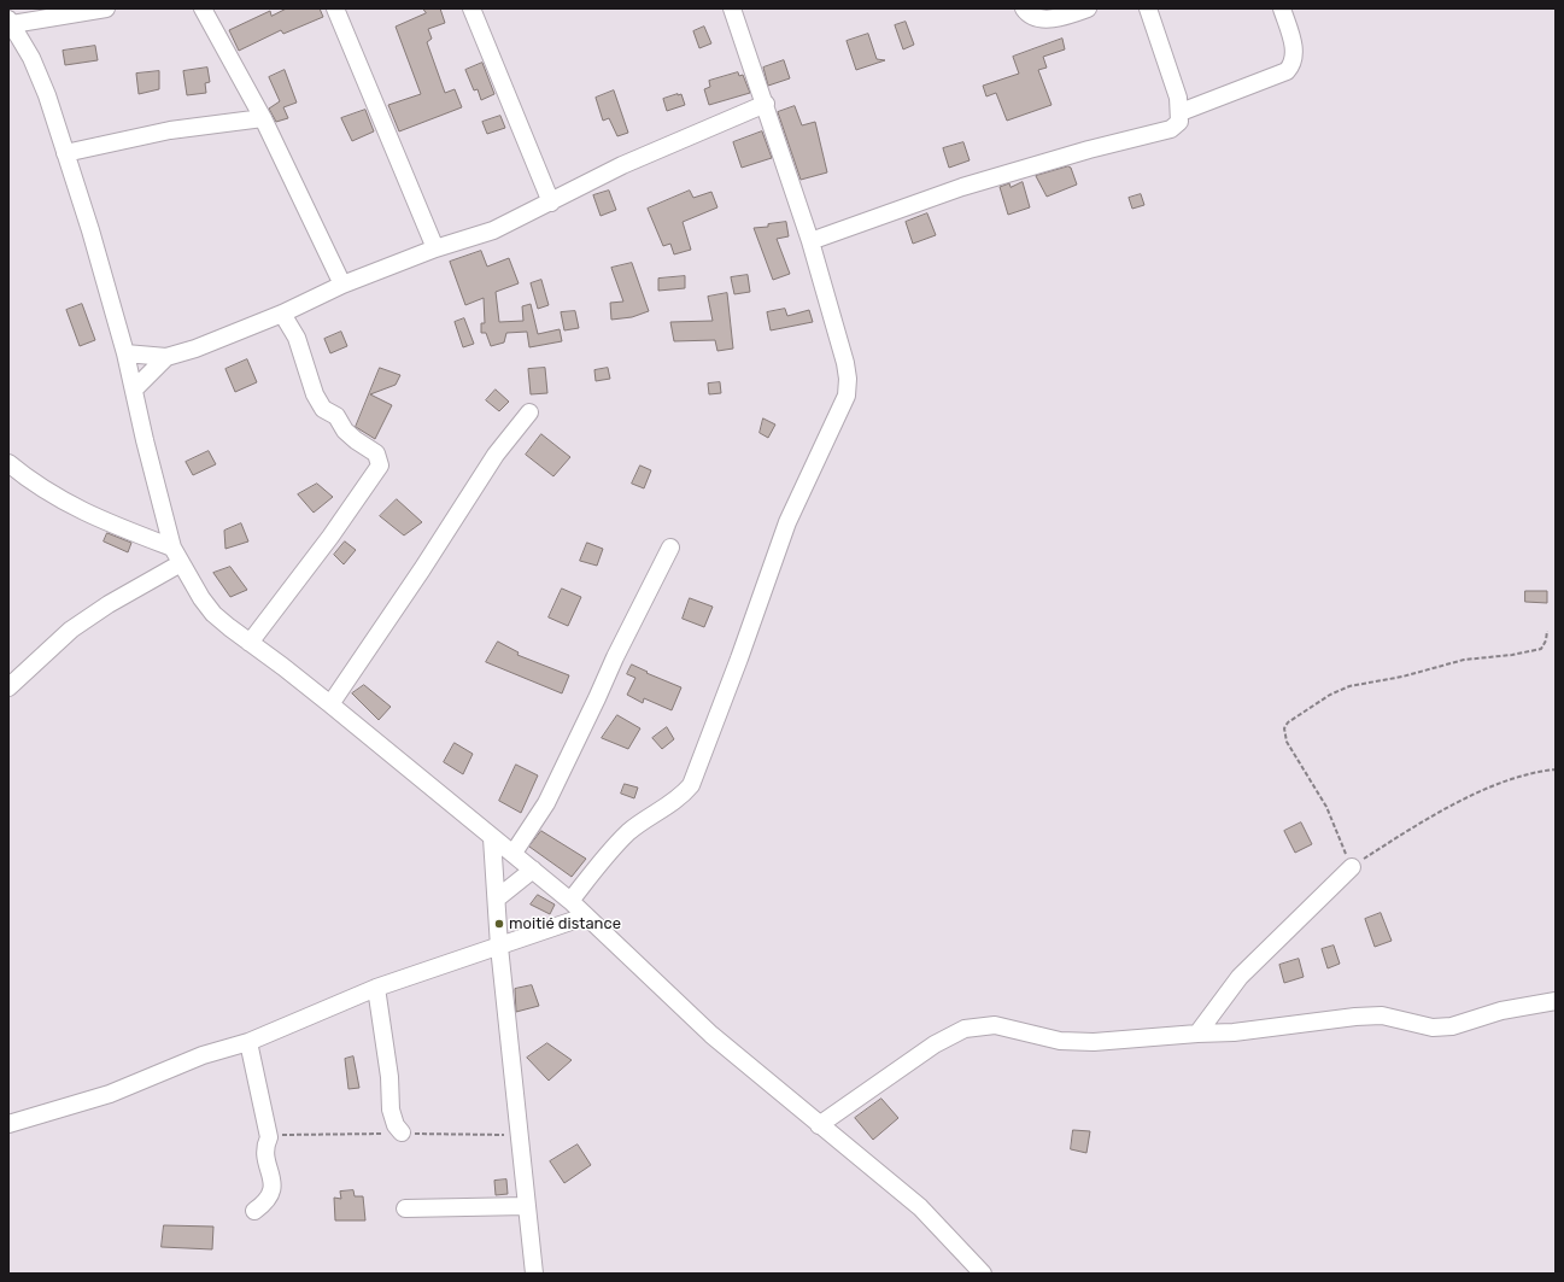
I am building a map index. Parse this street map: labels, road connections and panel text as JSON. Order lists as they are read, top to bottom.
{
  "places": ["moitié distance"]
}
